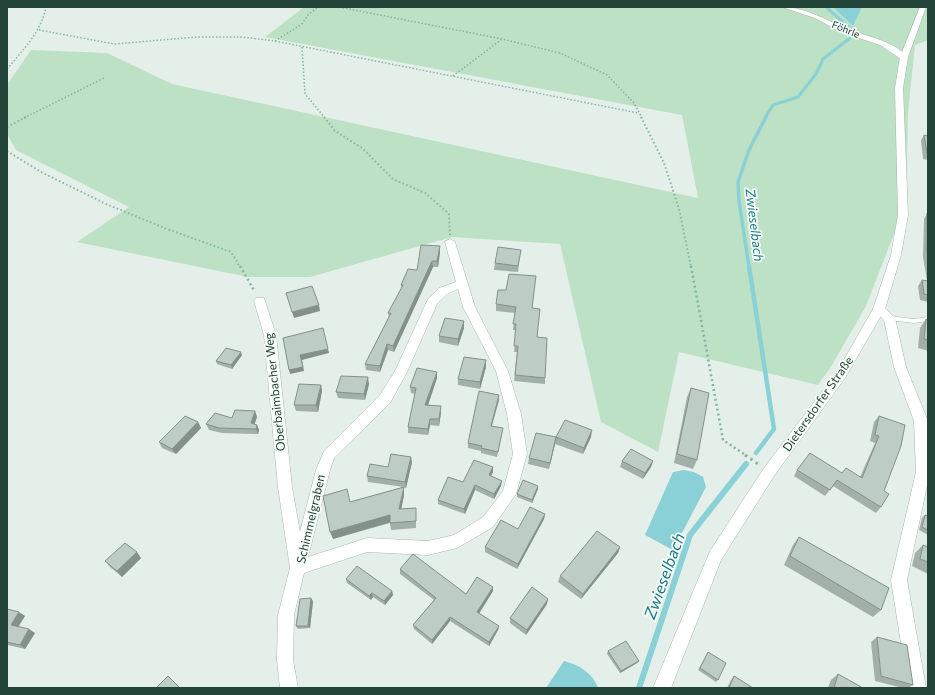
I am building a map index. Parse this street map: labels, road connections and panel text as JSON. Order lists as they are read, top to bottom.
{
  "streets": {
    "street": [
      "Föhrle",
      "Oberbaimbacher Weg",
      "Dietersdorfer Straße",
      "Schimmelgraben"
    ]
  },
  "crossings": [
    ["Föhrle", "Dietersdorfer Straße"],
    ["Oberbaimbacher Weg", "Schimmelgraben"]
  ],
  "water": ["Zwieselbach"]
}
